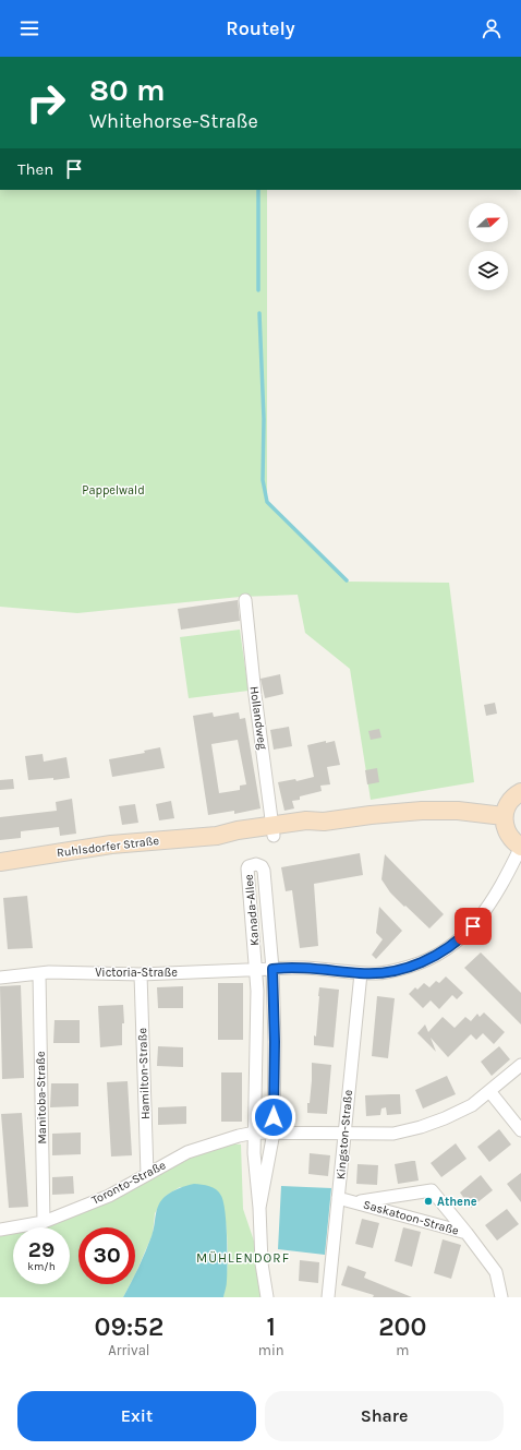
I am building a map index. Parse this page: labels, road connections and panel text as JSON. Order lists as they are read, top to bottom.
{
  "streets": {
    "main road": ["Ruhlsdorfer Straße"],
    "street": [
      "Hollandweg",
      "Kanada-Allee",
      "Victoria-Straße",
      "Hamilton-Straße",
      "Manitoba-Straße",
      "Kingston-Straße",
      "Toronto-Straße",
      "Saskatoon-Straße"
    ]
  },
  "crossings": [
    ["Hollandweg", "Ruhlsdorfer Straße"],
    ["Kanada-Allee", "Victoria-Straße"],
    ["Kanada-Allee", "Toronto-Straße"],
    ["Victoria-Straße", "Hamilton-Straße"],
    ["Victoria-Straße", "Manitoba-Straße"],
    ["Victoria-Straße", "Kingston-Straße"],
    ["Hamilton-Straße", "Toronto-Straße"],
    ["Manitoba-Straße", "Toronto-Straße"],
    ["Kingston-Straße", "Toronto-Straße"],
    ["Kingston-Straße", "Saskatoon-Straße"]
  ],
  "districts": ["MÜHLENDORF"],
  "parks": ["Pappelwald"],
  "places": ["Athene"],
  "north": "right",
  "page": {
    "header": "Routely",
    "turn": ["80 m", "Whitehorse-Straße"],
    "then": "Then",
    "speed": "29 km/h",
    "limit": "30",
    "eta": [
      "09:52",
      "Arrival",
      "1",
      "min",
      "200",
      "m"
    ],
    "buttons": ["Exit", "Share"]
  }
}
